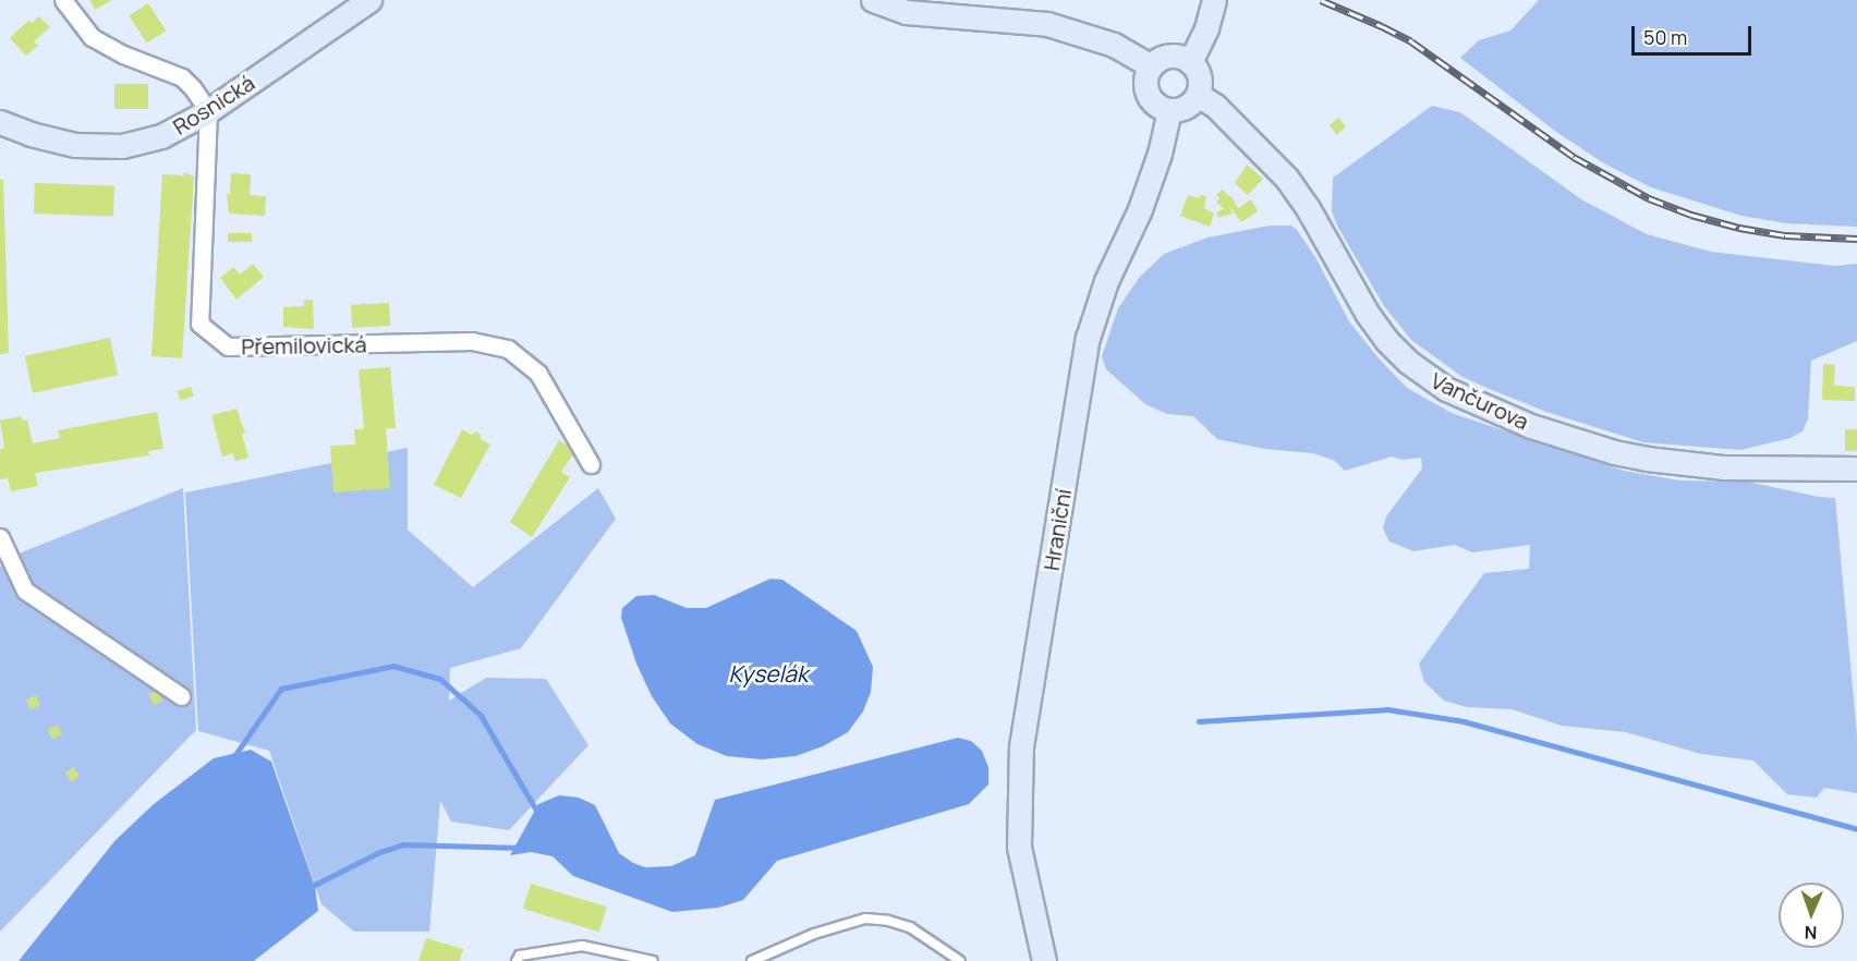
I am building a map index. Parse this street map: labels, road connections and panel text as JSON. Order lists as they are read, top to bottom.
{
  "streets": {
    "street": [
      "Rosnická",
      "Přemilovická",
      "Vančurova",
      "Hraniční"
    ]
  },
  "crossings": [
    ["Rosnická", "Přemilovická"],
    ["Vančurova", "Hraniční"]
  ],
  "water": ["Kyselák"],
  "scale_bar": "50 m",
  "north": "bottom"
}
